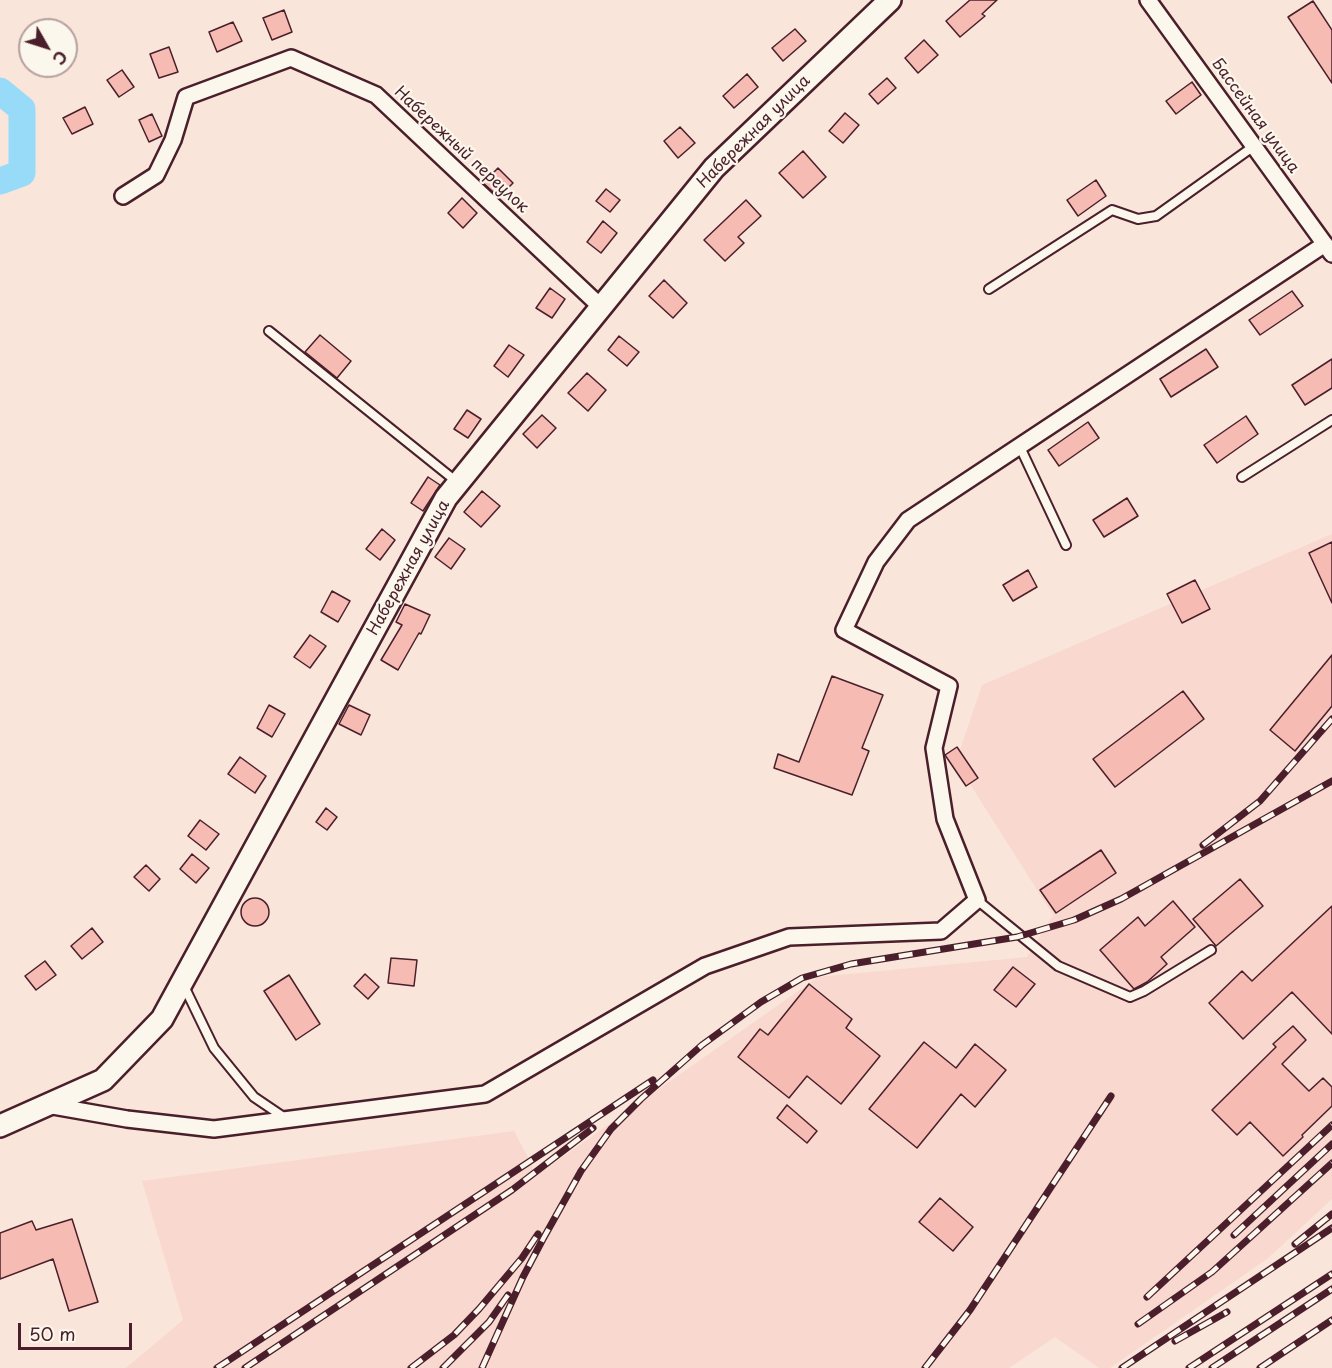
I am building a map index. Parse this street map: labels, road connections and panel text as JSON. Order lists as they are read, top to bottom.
{
  "streets": {
    "street": ["Бассейная улица", "Набережная улица", "Набережный переулок"]
  },
  "crossings": [
    ["Набережная улица", "Набережный переулок"]
  ],
  "scale_bar": "50 m",
  "north": "bottom right"
}
